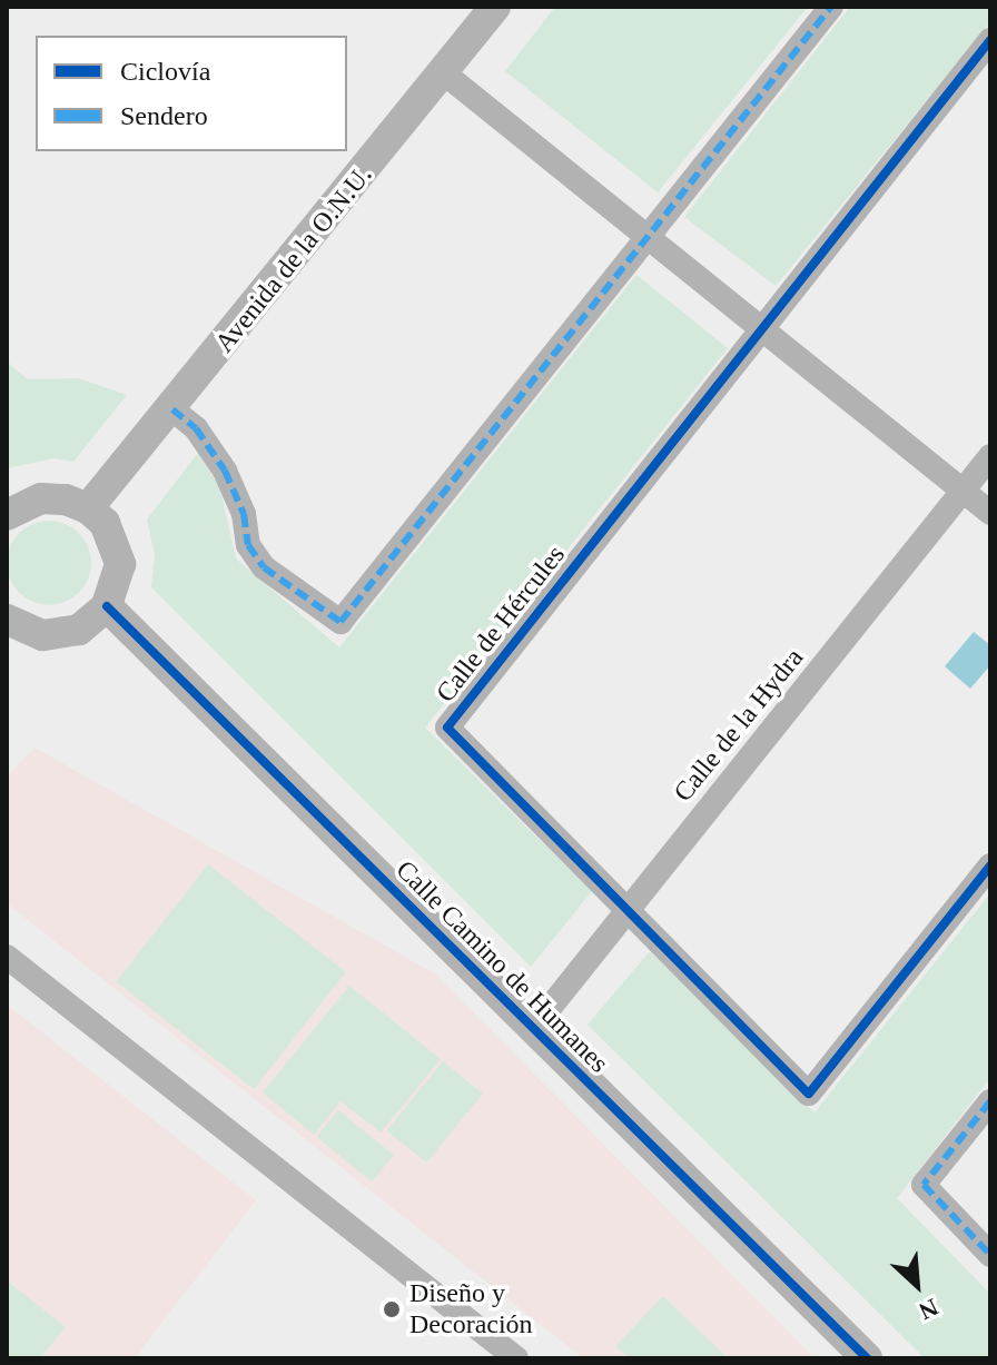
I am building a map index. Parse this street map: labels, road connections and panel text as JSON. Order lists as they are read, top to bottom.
{
  "streets": {
    "street": [
      "Avenida de la O.N.U.",
      "Calle de Hércules",
      "Calle de la Hydra",
      "Calle Camino de Humanes"
    ]
  },
  "crossings": [
    ["Calle de Hércules", "Calle de la Hydra"],
    ["Calle de la Hydra", "Calle Camino de Humanes"]
  ],
  "places": ["Diseño y Decoración"],
  "legend": ["Ciclovía", "Sendero"],
  "north": "bottom right"
}
